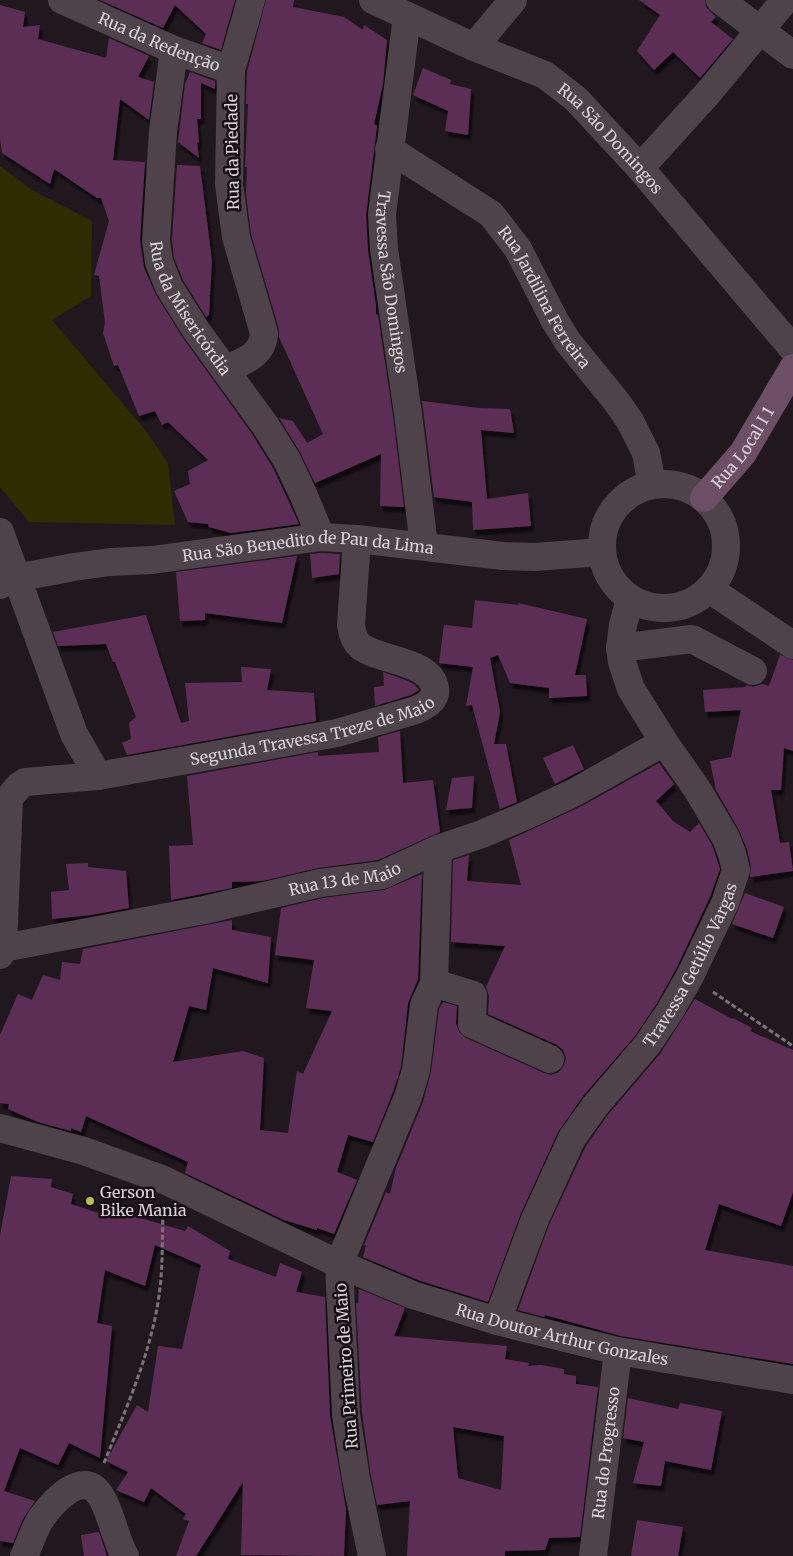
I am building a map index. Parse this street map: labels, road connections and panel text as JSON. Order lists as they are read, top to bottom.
{
  "streets": {
    "street": [
      "Rua da Redenção",
      "Rua São Domingos",
      "Rua da Piedade",
      "Travessa São Domingos",
      "Rua Jardilina Ferreira",
      "Rua da Misericórdia",
      "Rua Local I 1",
      "Rua São Benedito de Pau da Lima",
      "Segunda Travessa Treze de Maio",
      "Rua 13 de Maio",
      "Travessa Getúlio Vargas",
      "Rua Doutor Arthur Gonzales",
      "Rua Primeiro de Maio",
      "Rua do Progresso"
    ]
  },
  "crossings": [
    ["Rua da Redenção", "Rua da Piedade"],
    ["Rua da Redenção", "Rua da Misericórdia"],
    ["Rua São Domingos", "Travessa São Domingos"],
    ["Rua da Piedade", "Rua da Misericórdia"],
    ["Travessa São Domingos", "Rua Jardilina Ferreira"],
    ["Travessa São Domingos", "Rua São Benedito de Pau da Lima"],
    ["Rua Jardilina Ferreira", "Rua Local I 1"],
    ["Rua Jardilina Ferreira", "Rua São Benedito de Pau da Lima"],
    ["Rua Jardilina Ferreira", "Travessa Getúlio Vargas"],
    ["Rua da Misericórdia", "Rua São Benedito de Pau da Lima"],
    ["Rua Local I 1", "Rua São Benedito de Pau da Lima"],
    ["Rua Local I 1", "Travessa Getúlio Vargas"],
    ["Rua São Benedito de Pau da Lima", "Segunda Travessa Treze de Maio"],
    ["Rua São Benedito de Pau da Lima", "Travessa Getúlio Vargas"],
    ["Segunda Travessa Treze de Maio", "Rua 13 de Maio"],
    ["Rua 13 de Maio", "Travessa Getúlio Vargas"],
    ["Travessa Getúlio Vargas", "Rua Doutor Arthur Gonzales"],
    ["Rua Doutor Arthur Gonzales", "Rua Primeiro de Maio"],
    ["Rua Doutor Arthur Gonzales", "Rua do Progresso"]
  ],
  "places": ["Gerson Bike Mania"]
}
